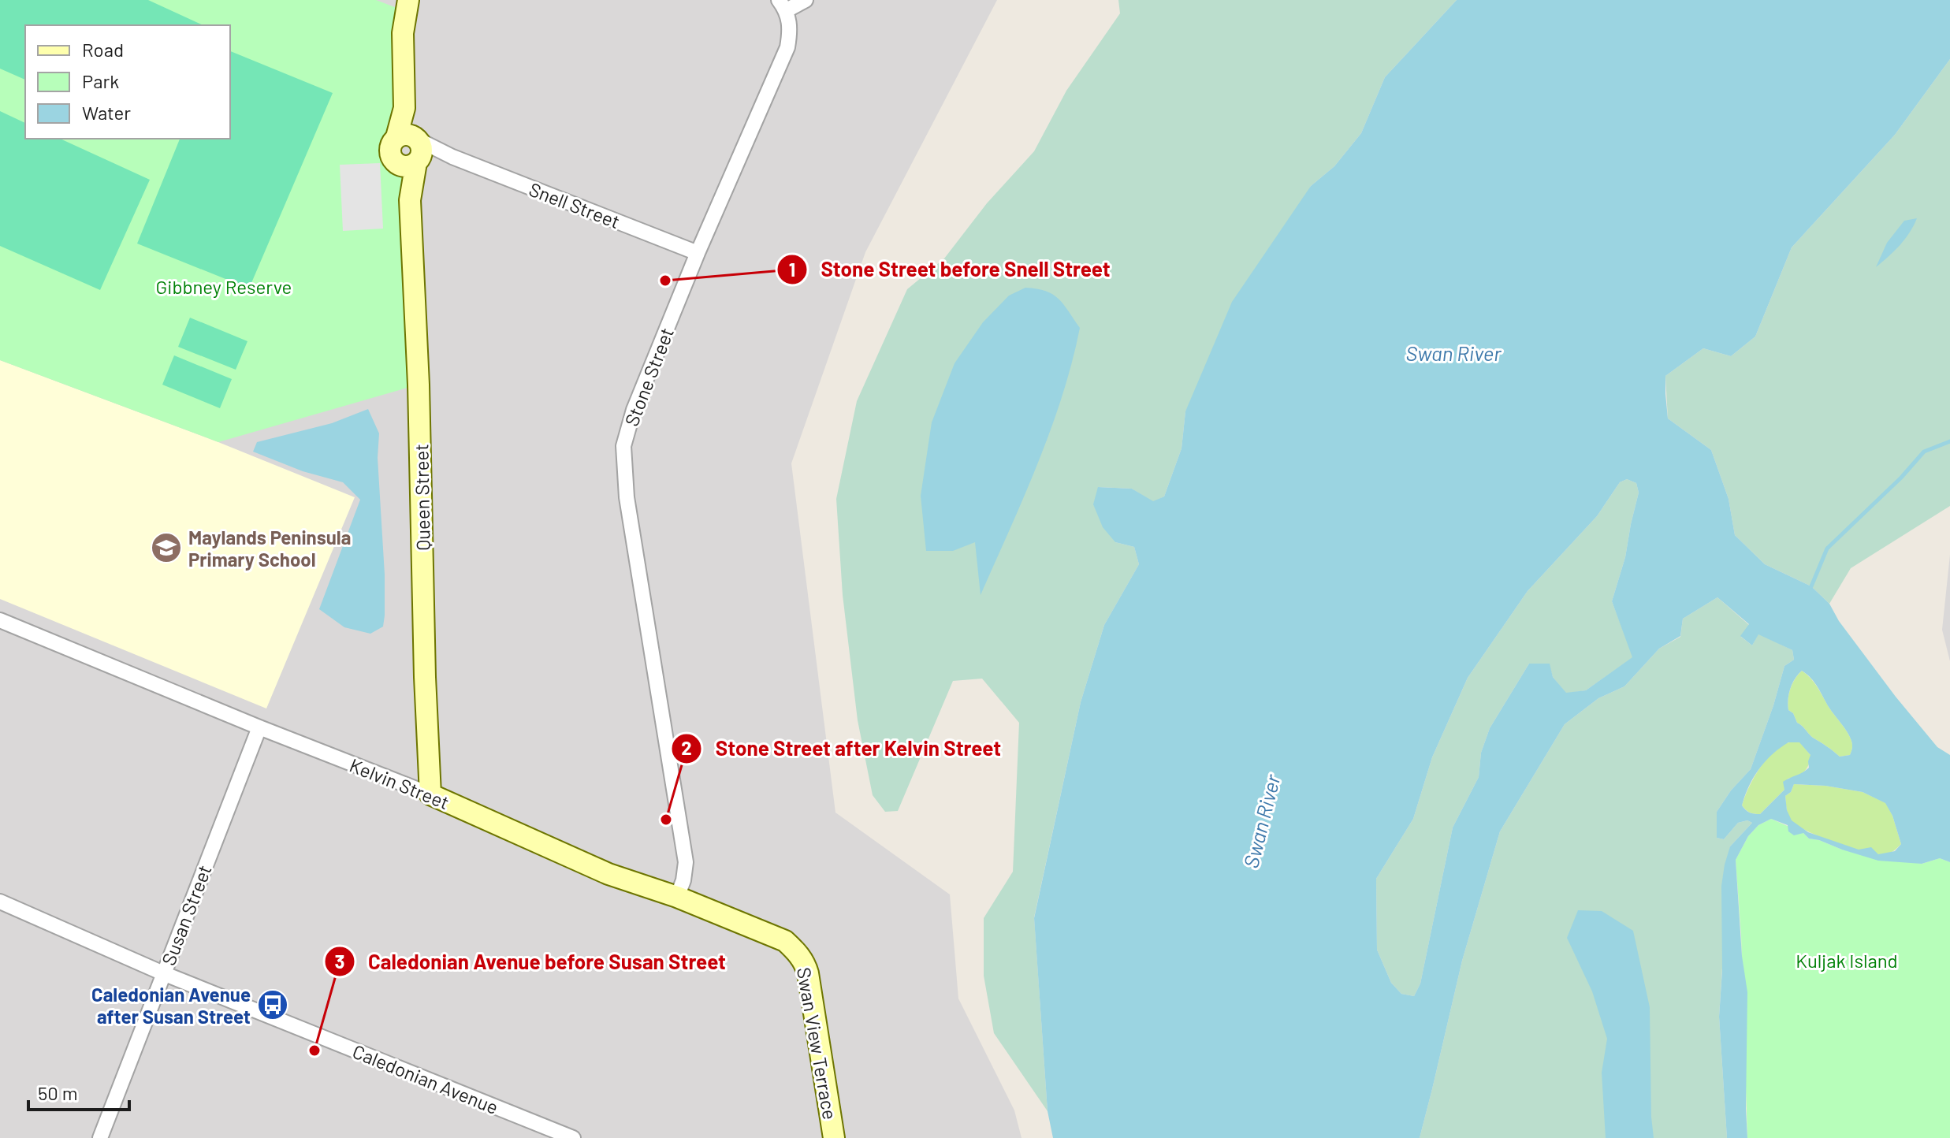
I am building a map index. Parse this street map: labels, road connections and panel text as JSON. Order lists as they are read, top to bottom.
{
  "streets": {
    "street": [
      "Snell Street",
      "Stone Street",
      "Queen Street",
      "Kelvin Street",
      "Susan Street",
      "Swan View Terrace",
      "Caledonian Avenue"
    ]
  },
  "crossings": [
    ["Snell Street", "Stone Street"],
    ["Snell Street", "Queen Street"],
    ["Stone Street", "Kelvin Street"],
    ["Queen Street", "Kelvin Street"],
    ["Kelvin Street", "Susan Street"],
    ["Kelvin Street", "Swan View Terrace"],
    ["Susan Street", "Caledonian Avenue"]
  ],
  "water": ["Swan River"],
  "parks": ["Gibbney Reserve", "Kuljak Island"],
  "places": {
    "other": ["Stone Street before Snell Street", "Stone Street after Kelvin Street", "Caledonian Avenue before Susan Street"],
    "school or university": ["Maylands Peninsula Primary School"],
    "bus stop": ["Caledonian Avenue after Susan Street"]
  },
  "legend": ["Road", "Park", "Water"],
  "scale_bar": "50 m"
}
